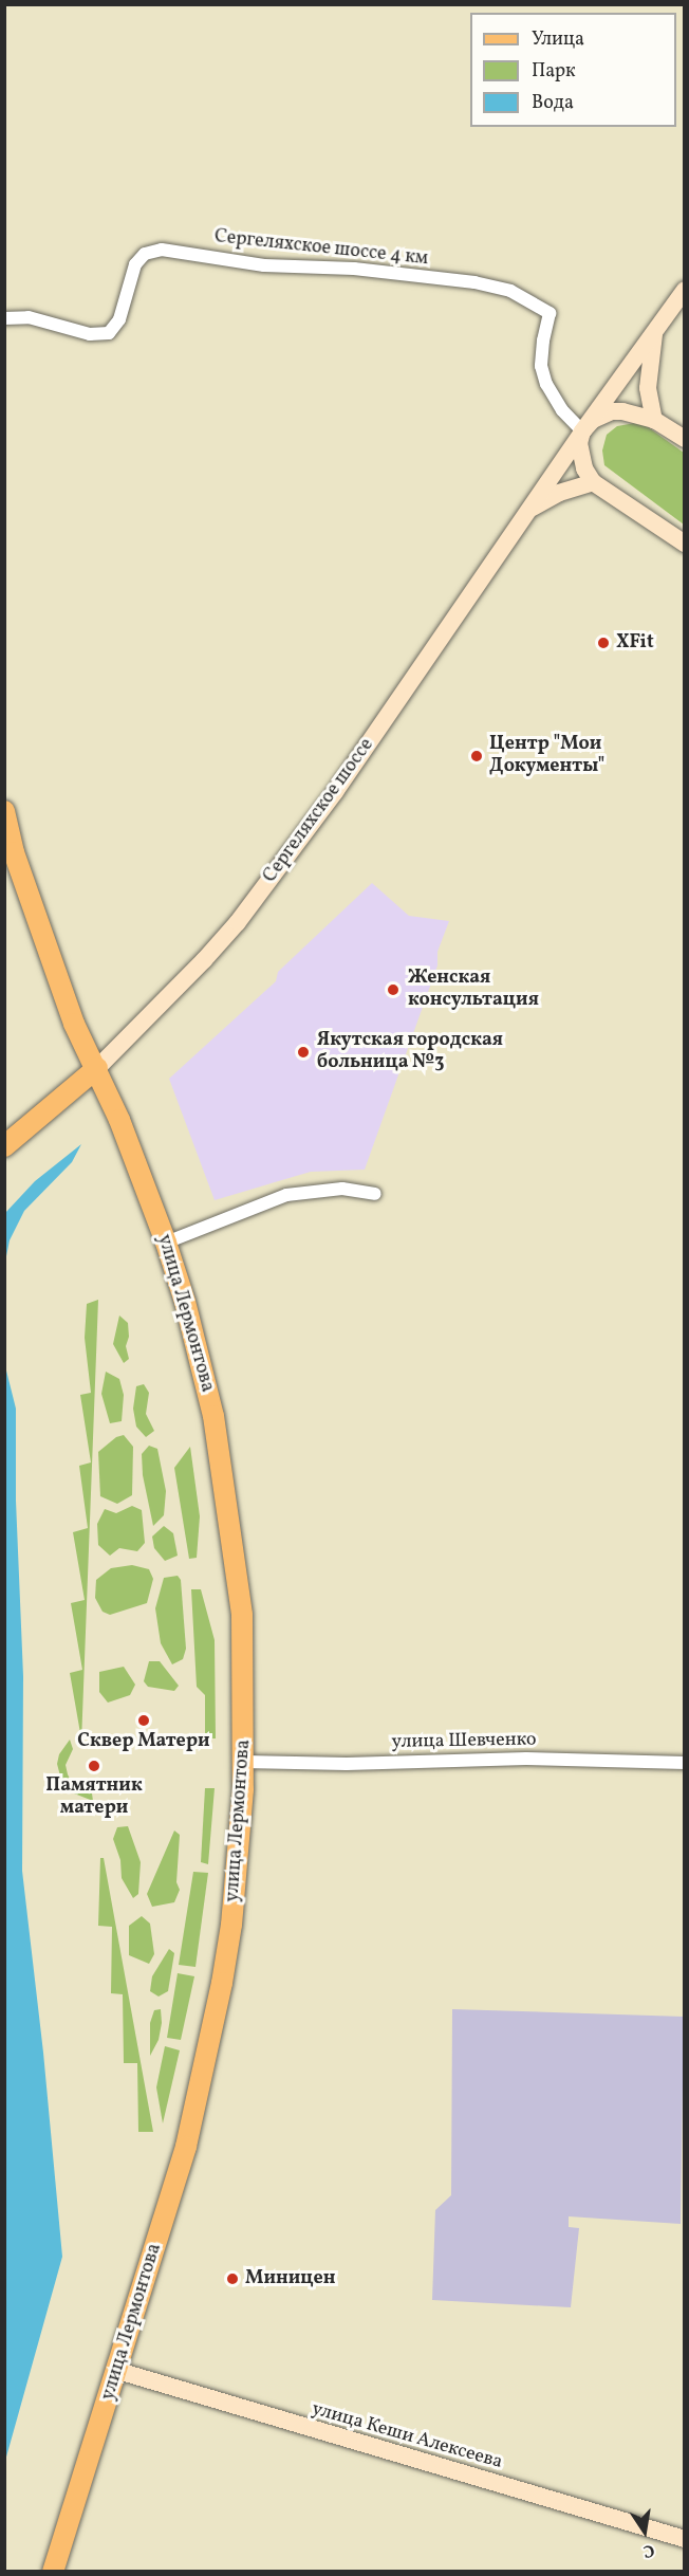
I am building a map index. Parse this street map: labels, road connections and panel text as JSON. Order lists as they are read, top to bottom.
{
  "streets": {
    "main road": ["Сергеляхское шоссе", "улица Лермонтова", "улица Кеши Алексеева"],
    "street": ["Сергеляхское шоссе 4 км", "улица Шевченко"]
  },
  "crossings": [
    ["Сергеляхское шоссе 4 км", "Сергеляхское шоссе"],
    ["Сергеляхское шоссе", "улица Лермонтова"],
    ["улица Лермонтова", "улица Шевченко"],
    ["улица Лермонтова", "улица Кеши Алексеева"]
  ],
  "places": [
    "XFit",
    "Центр \"Мои Документы\"",
    "Женская консультация",
    "Якутская городская больница №3",
    "Сквер Матери",
    "Памятник матери",
    "Миницен"
  ],
  "legend": ["Улица", "Парк", "Вода"],
  "north": "bottom"
}
